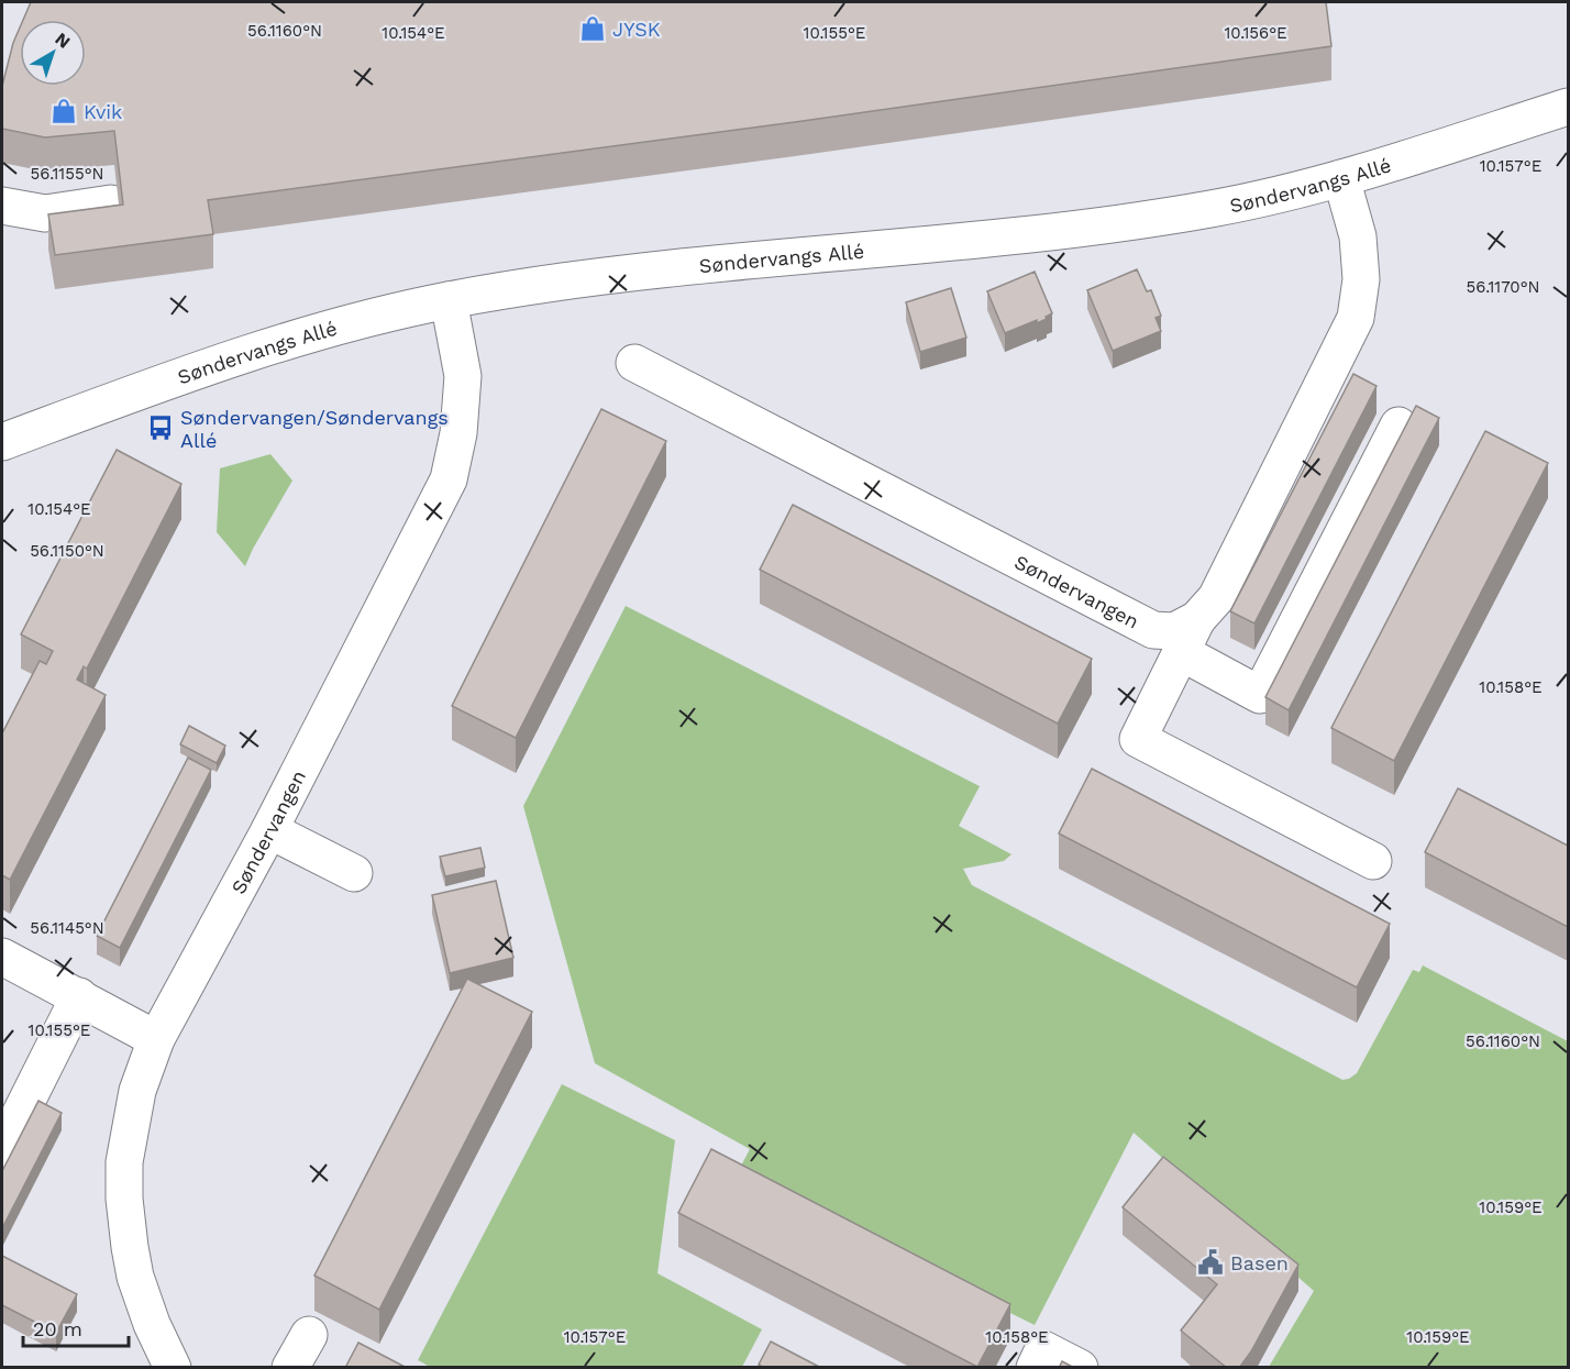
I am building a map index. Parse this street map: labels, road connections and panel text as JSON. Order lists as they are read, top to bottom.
{
  "streets": {
    "street": ["Søndervangs Allé", "Søndervangen"]
  },
  "crossings": [
    ["Søndervangs Allé", "Søndervangen"]
  ],
  "places": {
    "shop": ["JYSK", "Kvik"],
    "bus stop": ["Søndervangen/Søndervangs Allé"],
    "public building": ["Basen"]
  },
  "scale_bar": "20 m",
  "north": "top right",
  "coordinates": [
    "56.1160°N",
    "10.154°E",
    "10.155°E",
    "10.156°E",
    "10.157°E",
    "56.1155°N",
    "56.1170°N",
    "56.1150°N",
    "10.158°E",
    "56.1145°N",
    "10.159°E"
  ]
}
